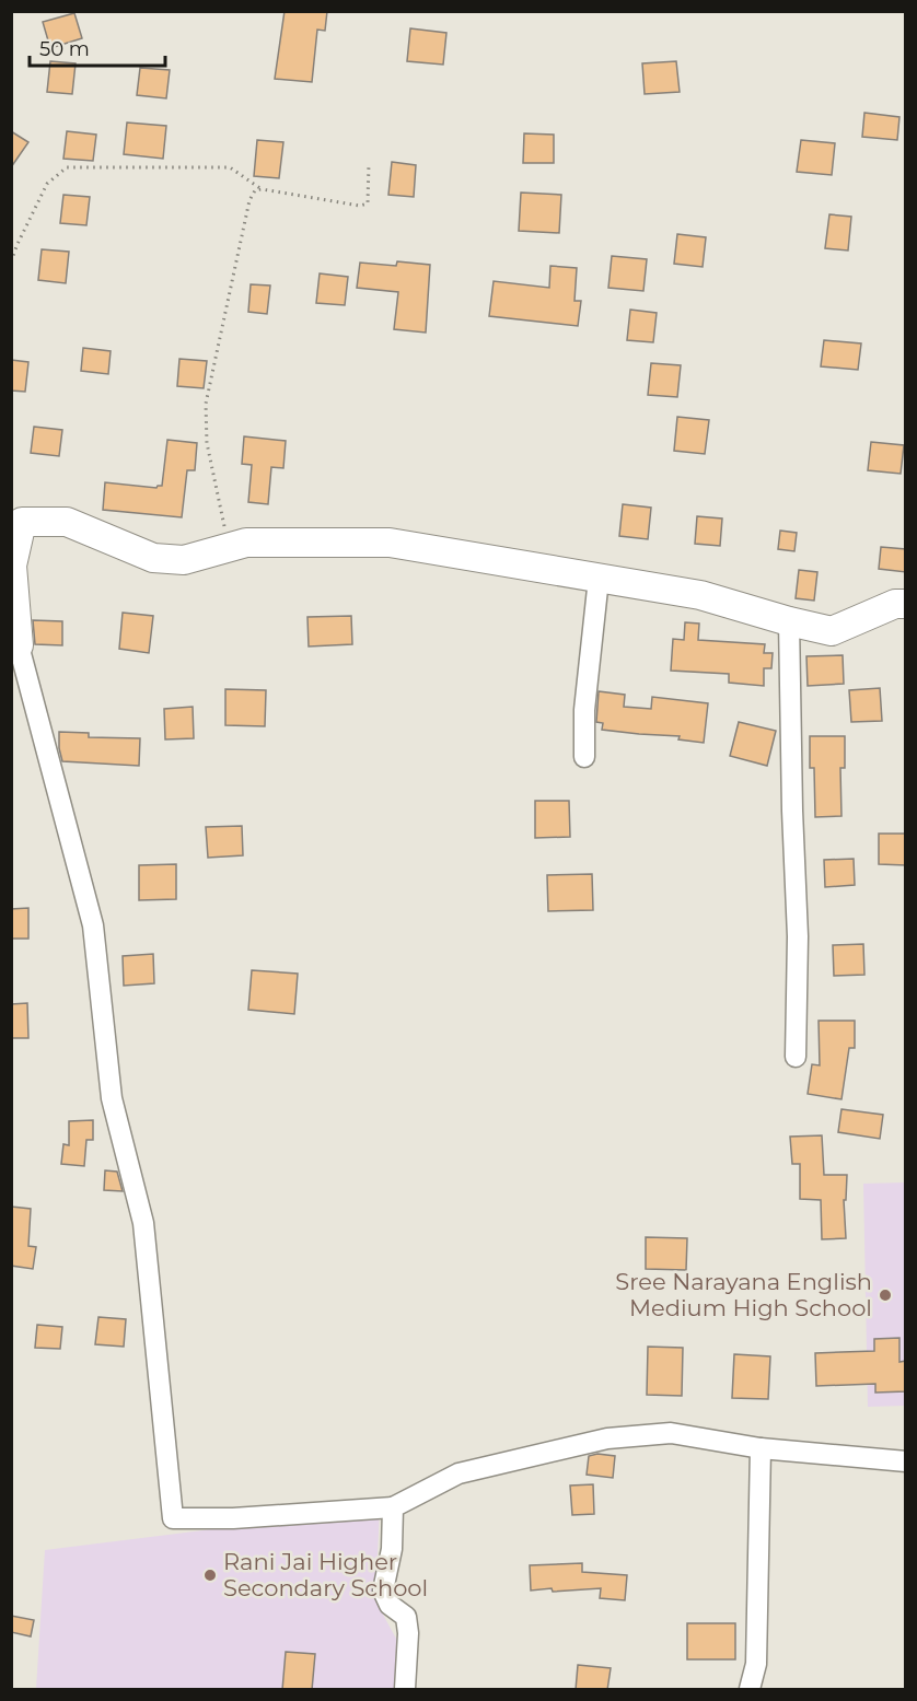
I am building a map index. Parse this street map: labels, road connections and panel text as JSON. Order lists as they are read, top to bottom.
{
  "places": ["Sree Narayana English Medium High School", "Rani Jai Higher Secondary School"],
  "scale_bar": "50 m"
}
